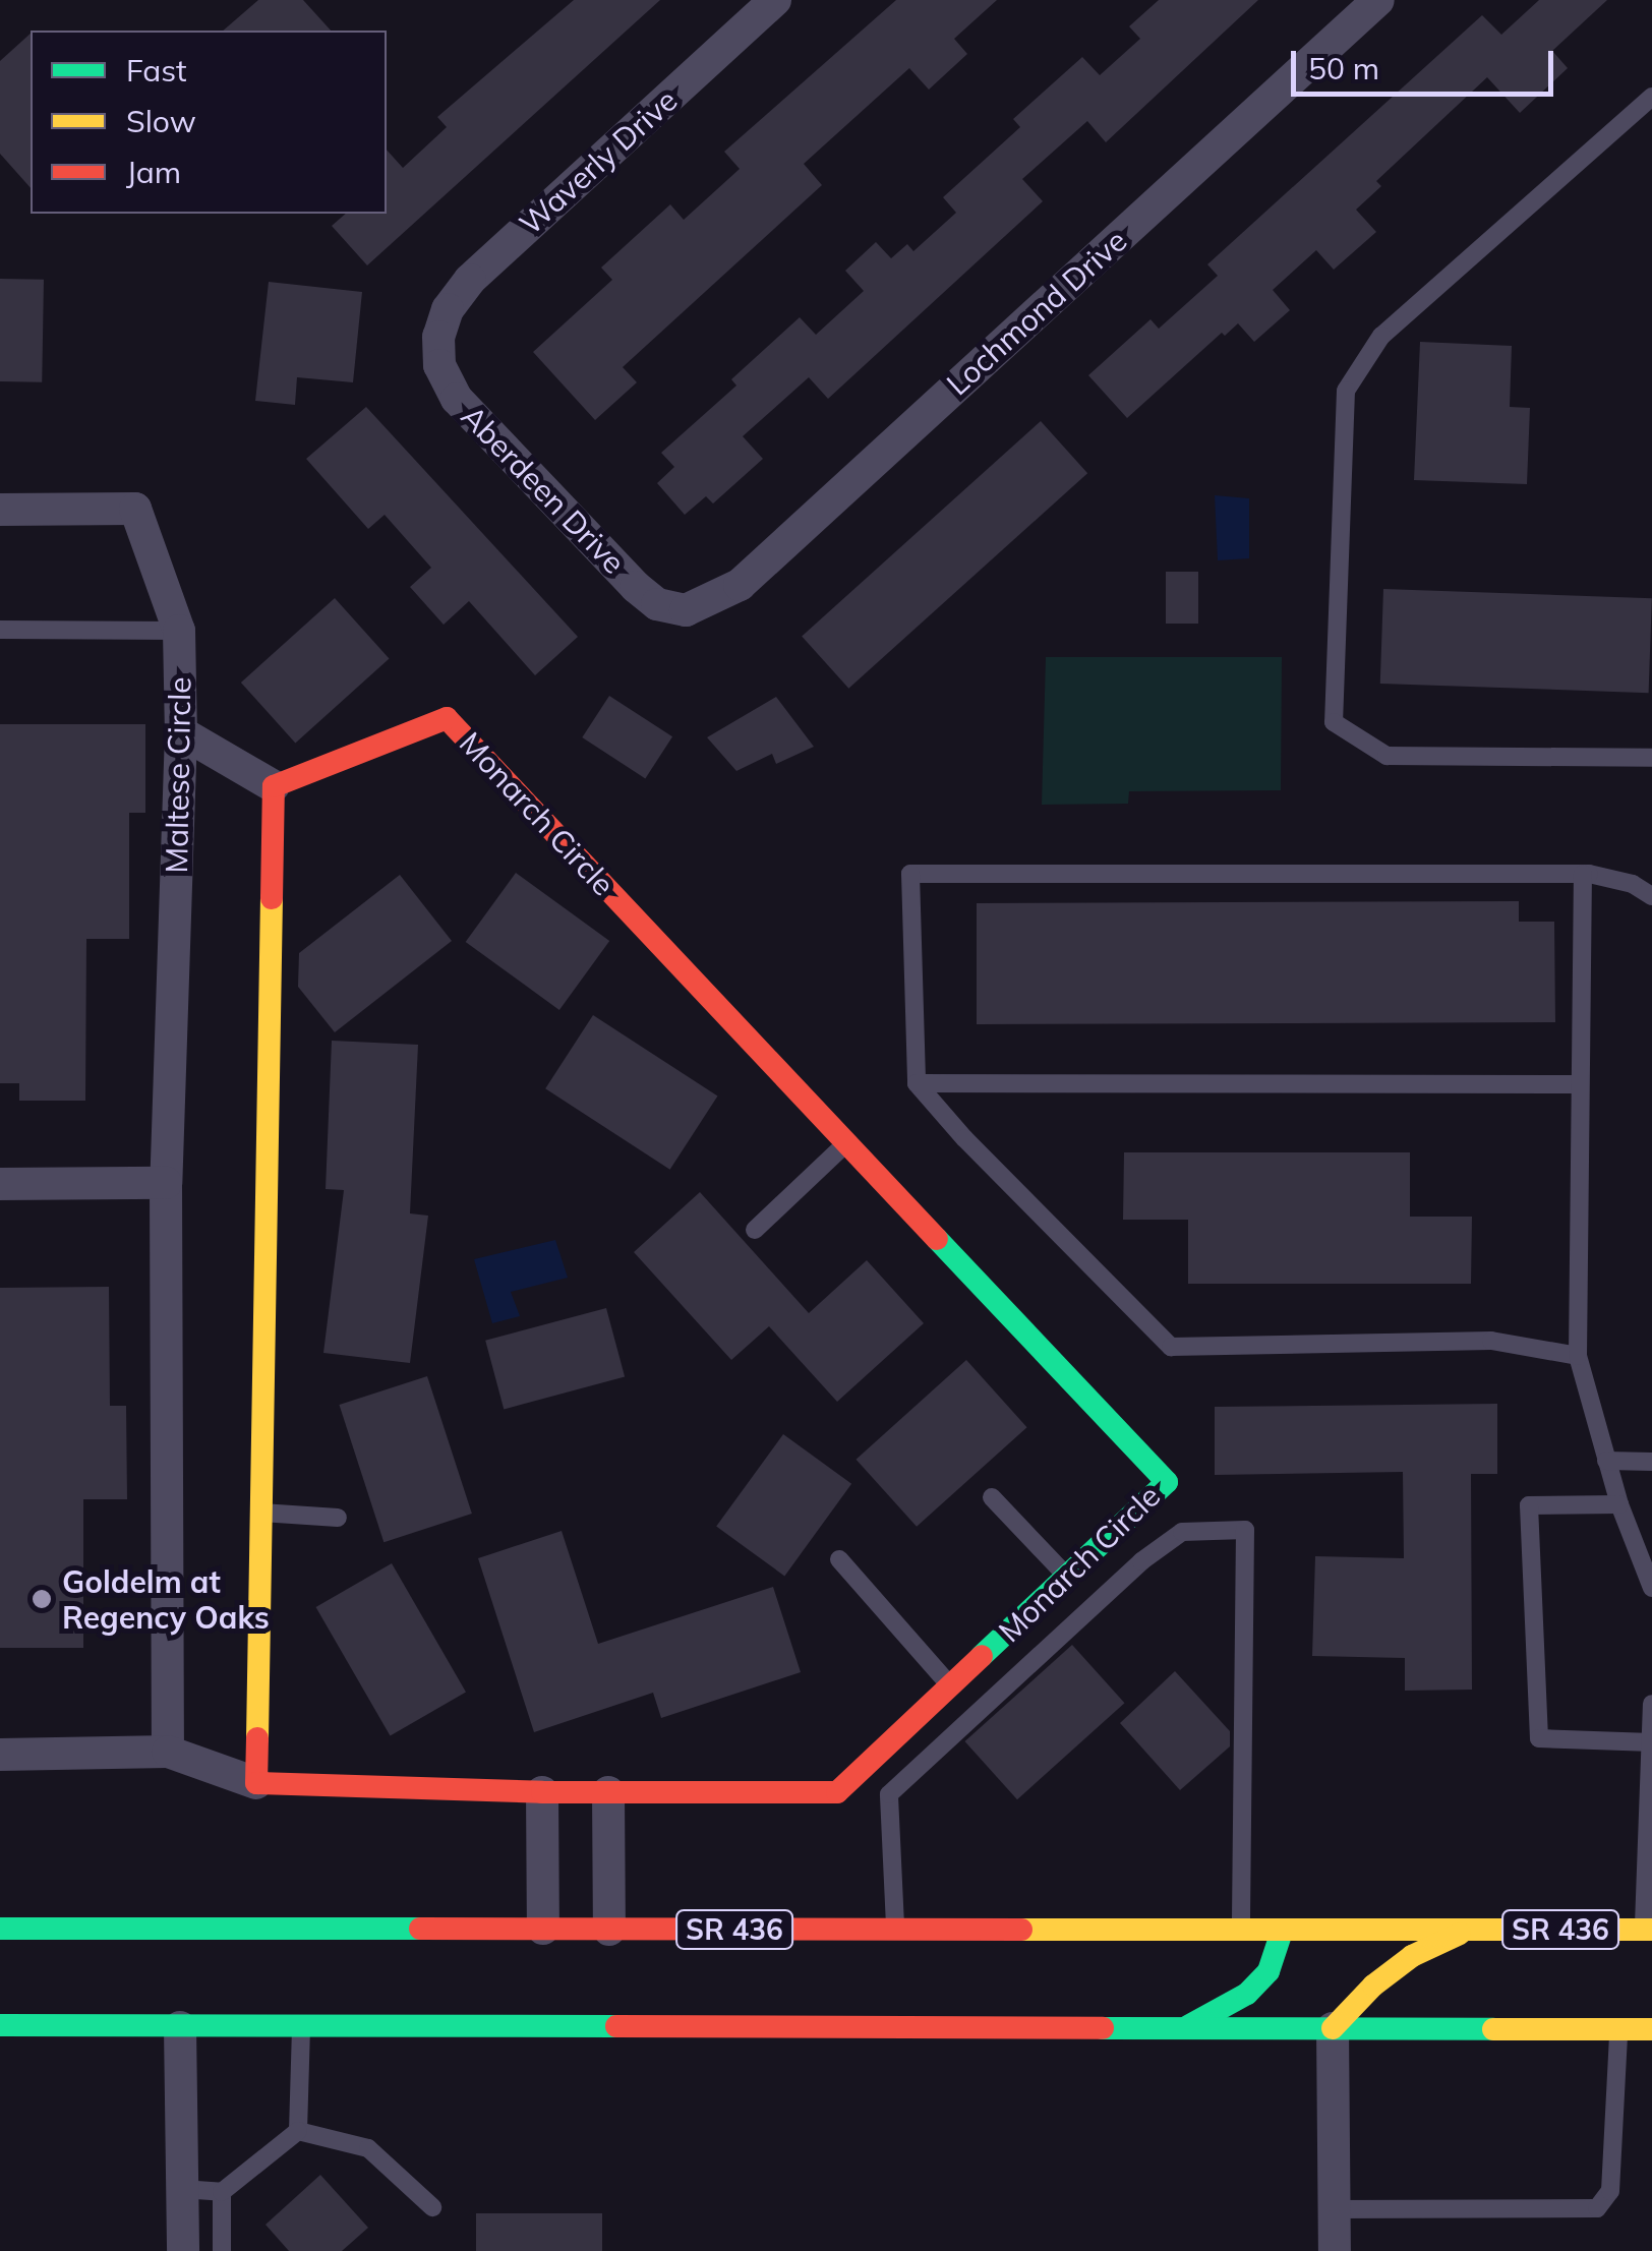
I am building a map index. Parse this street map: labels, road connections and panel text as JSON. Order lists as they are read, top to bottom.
{
  "streets": {
    "main road": ["Monarch Circle", "SR 436"],
    "street": [
      "Waverly Drive",
      "Lochmond Drive",
      "Aberdeen Drive",
      "Maltese Circle"
    ]
  },
  "crossings": [
    ["Waverly Drive", "Aberdeen Drive"],
    ["Lochmond Drive", "Aberdeen Drive"]
  ],
  "places": ["Goldelm at Regency Oaks"],
  "legend": ["Fast", "Slow", "Jam"],
  "scale_bar": "50 m"
}
